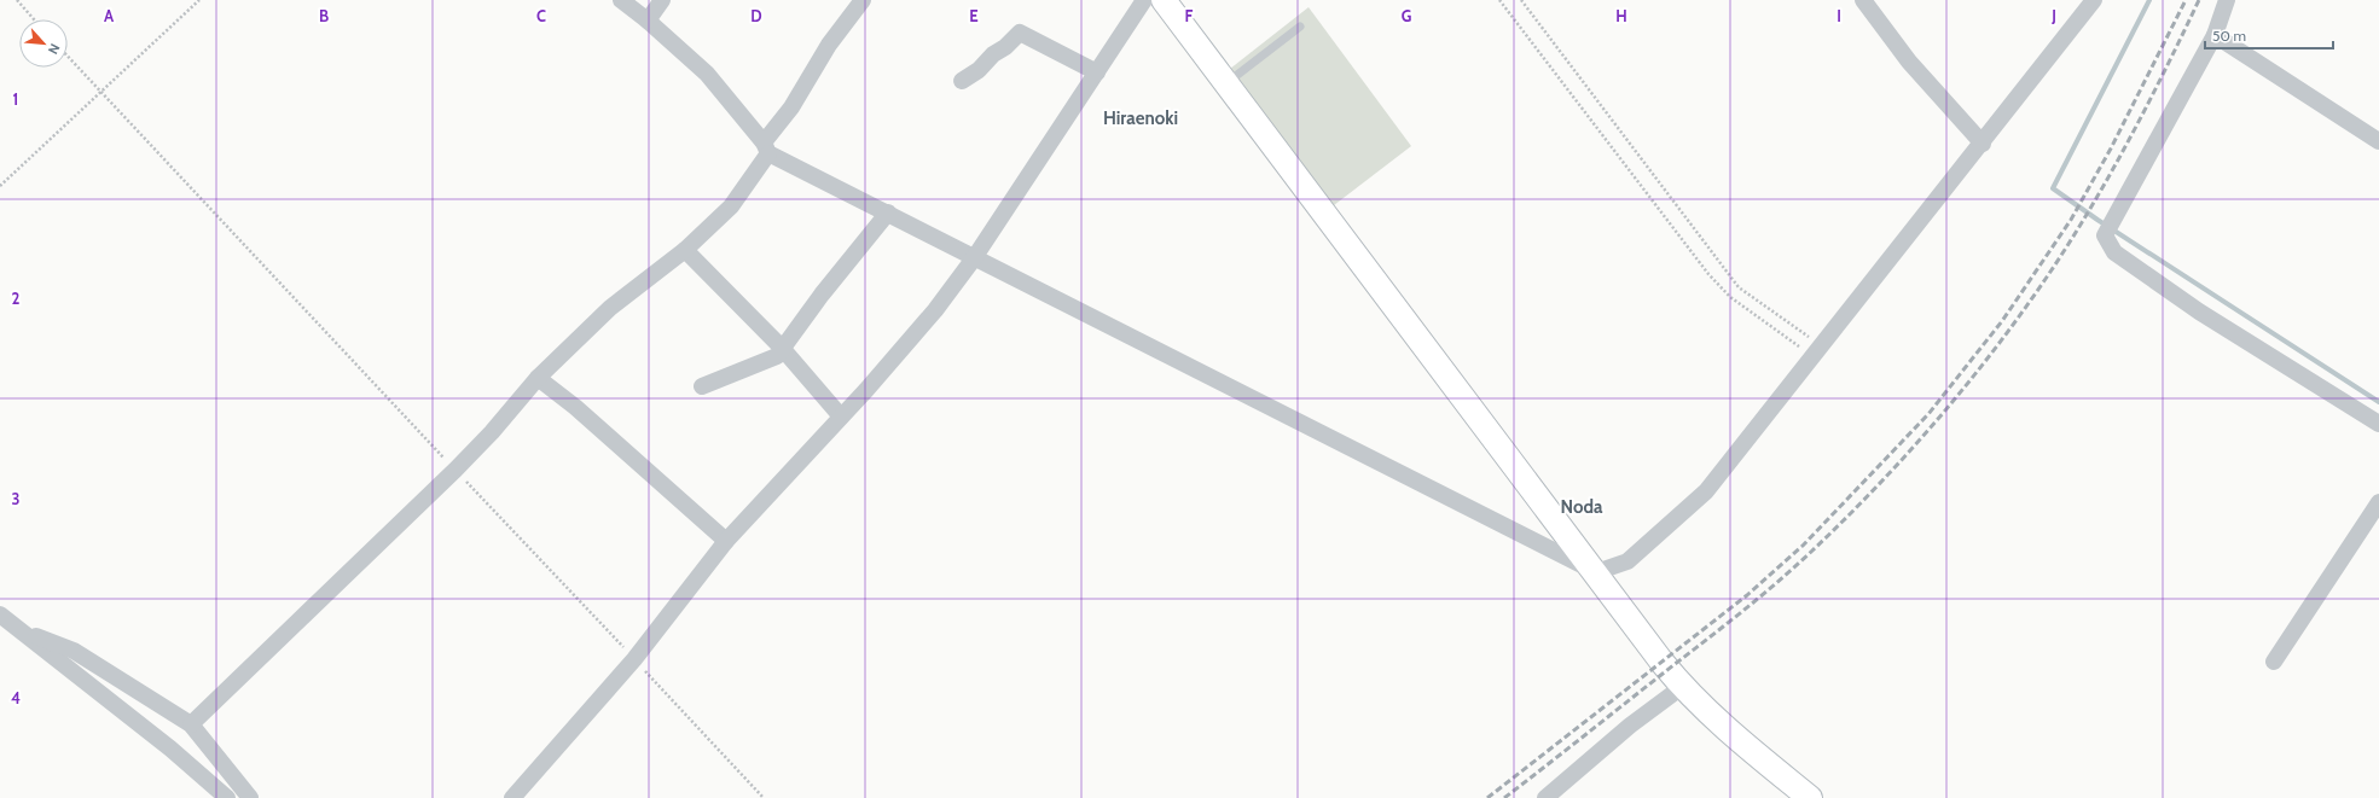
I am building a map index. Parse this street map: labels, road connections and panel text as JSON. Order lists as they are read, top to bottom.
{
  "districts": ["Hiraenoki", "Noda"],
  "scale_bar": "50 m",
  "north": "bottom right",
  "grid": {
    "columns": [
      "A",
      "B",
      "C",
      "D",
      "E",
      "F",
      "G",
      "H",
      "I",
      "J"
    ],
    "rows": [
      "1",
      "2",
      "3",
      "4"
    ]
  }
}
